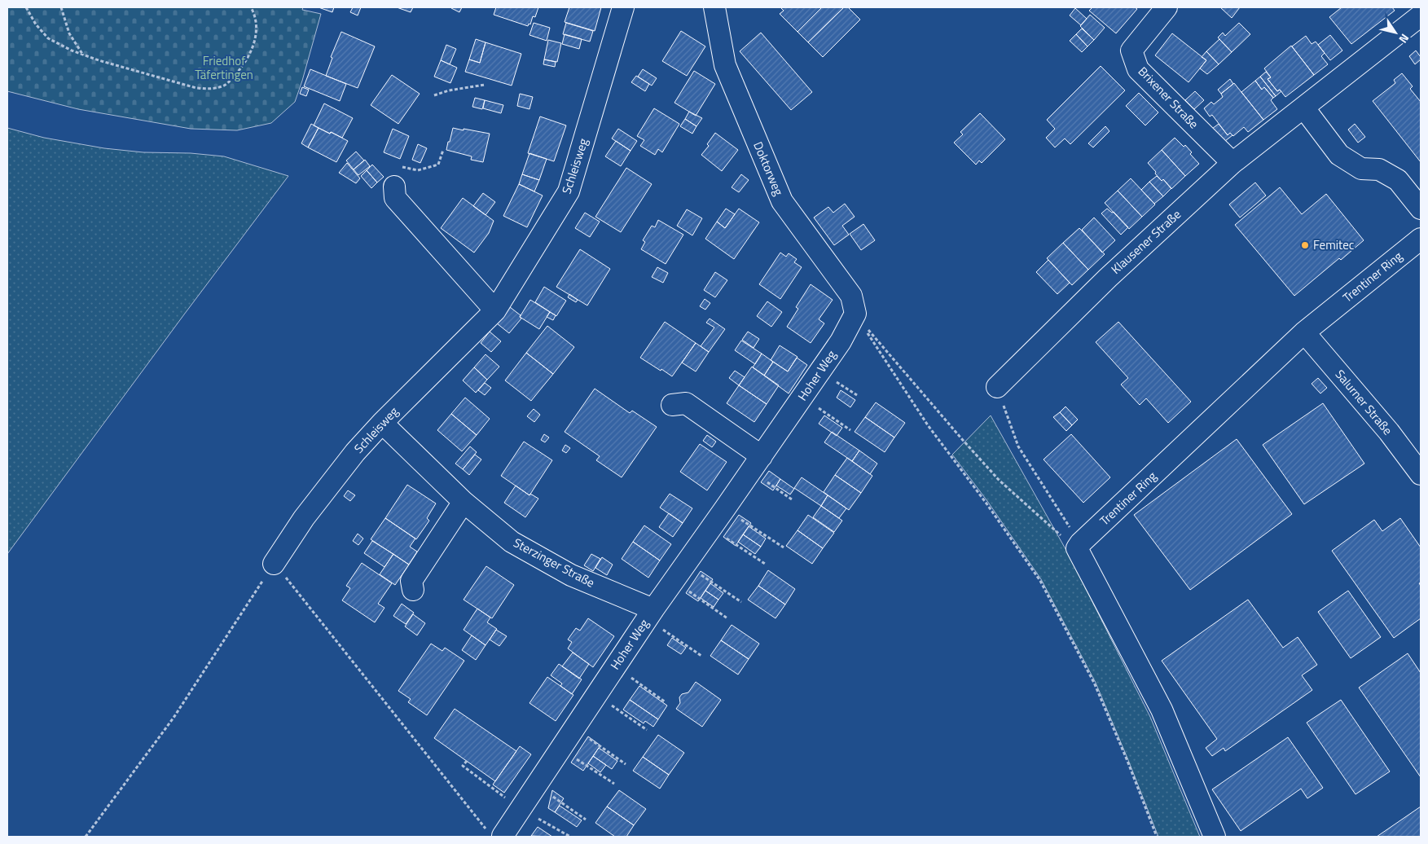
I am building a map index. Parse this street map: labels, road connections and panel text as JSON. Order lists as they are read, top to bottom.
{
  "streets": {
    "street": [
      "Brixener Straße",
      "Schleisweg",
      "Doktorweg",
      "Klausener Straße",
      "Trentiner Ring",
      "Hoher Weg",
      "Salurner Straße",
      "Sterzinger Straße"
    ]
  },
  "crossings": [
    ["Brixener Straße", "Klausener Straße"],
    ["Schleisweg", "Sterzinger Straße"],
    ["Doktorweg", "Hoher Weg"],
    ["Trentiner Ring", "Salurner Straße"],
    ["Hoher Weg", "Sterzinger Straße"]
  ],
  "parks": ["Friedhof Täfertingen"],
  "places": ["Femitec"],
  "north": "bottom right"
}
